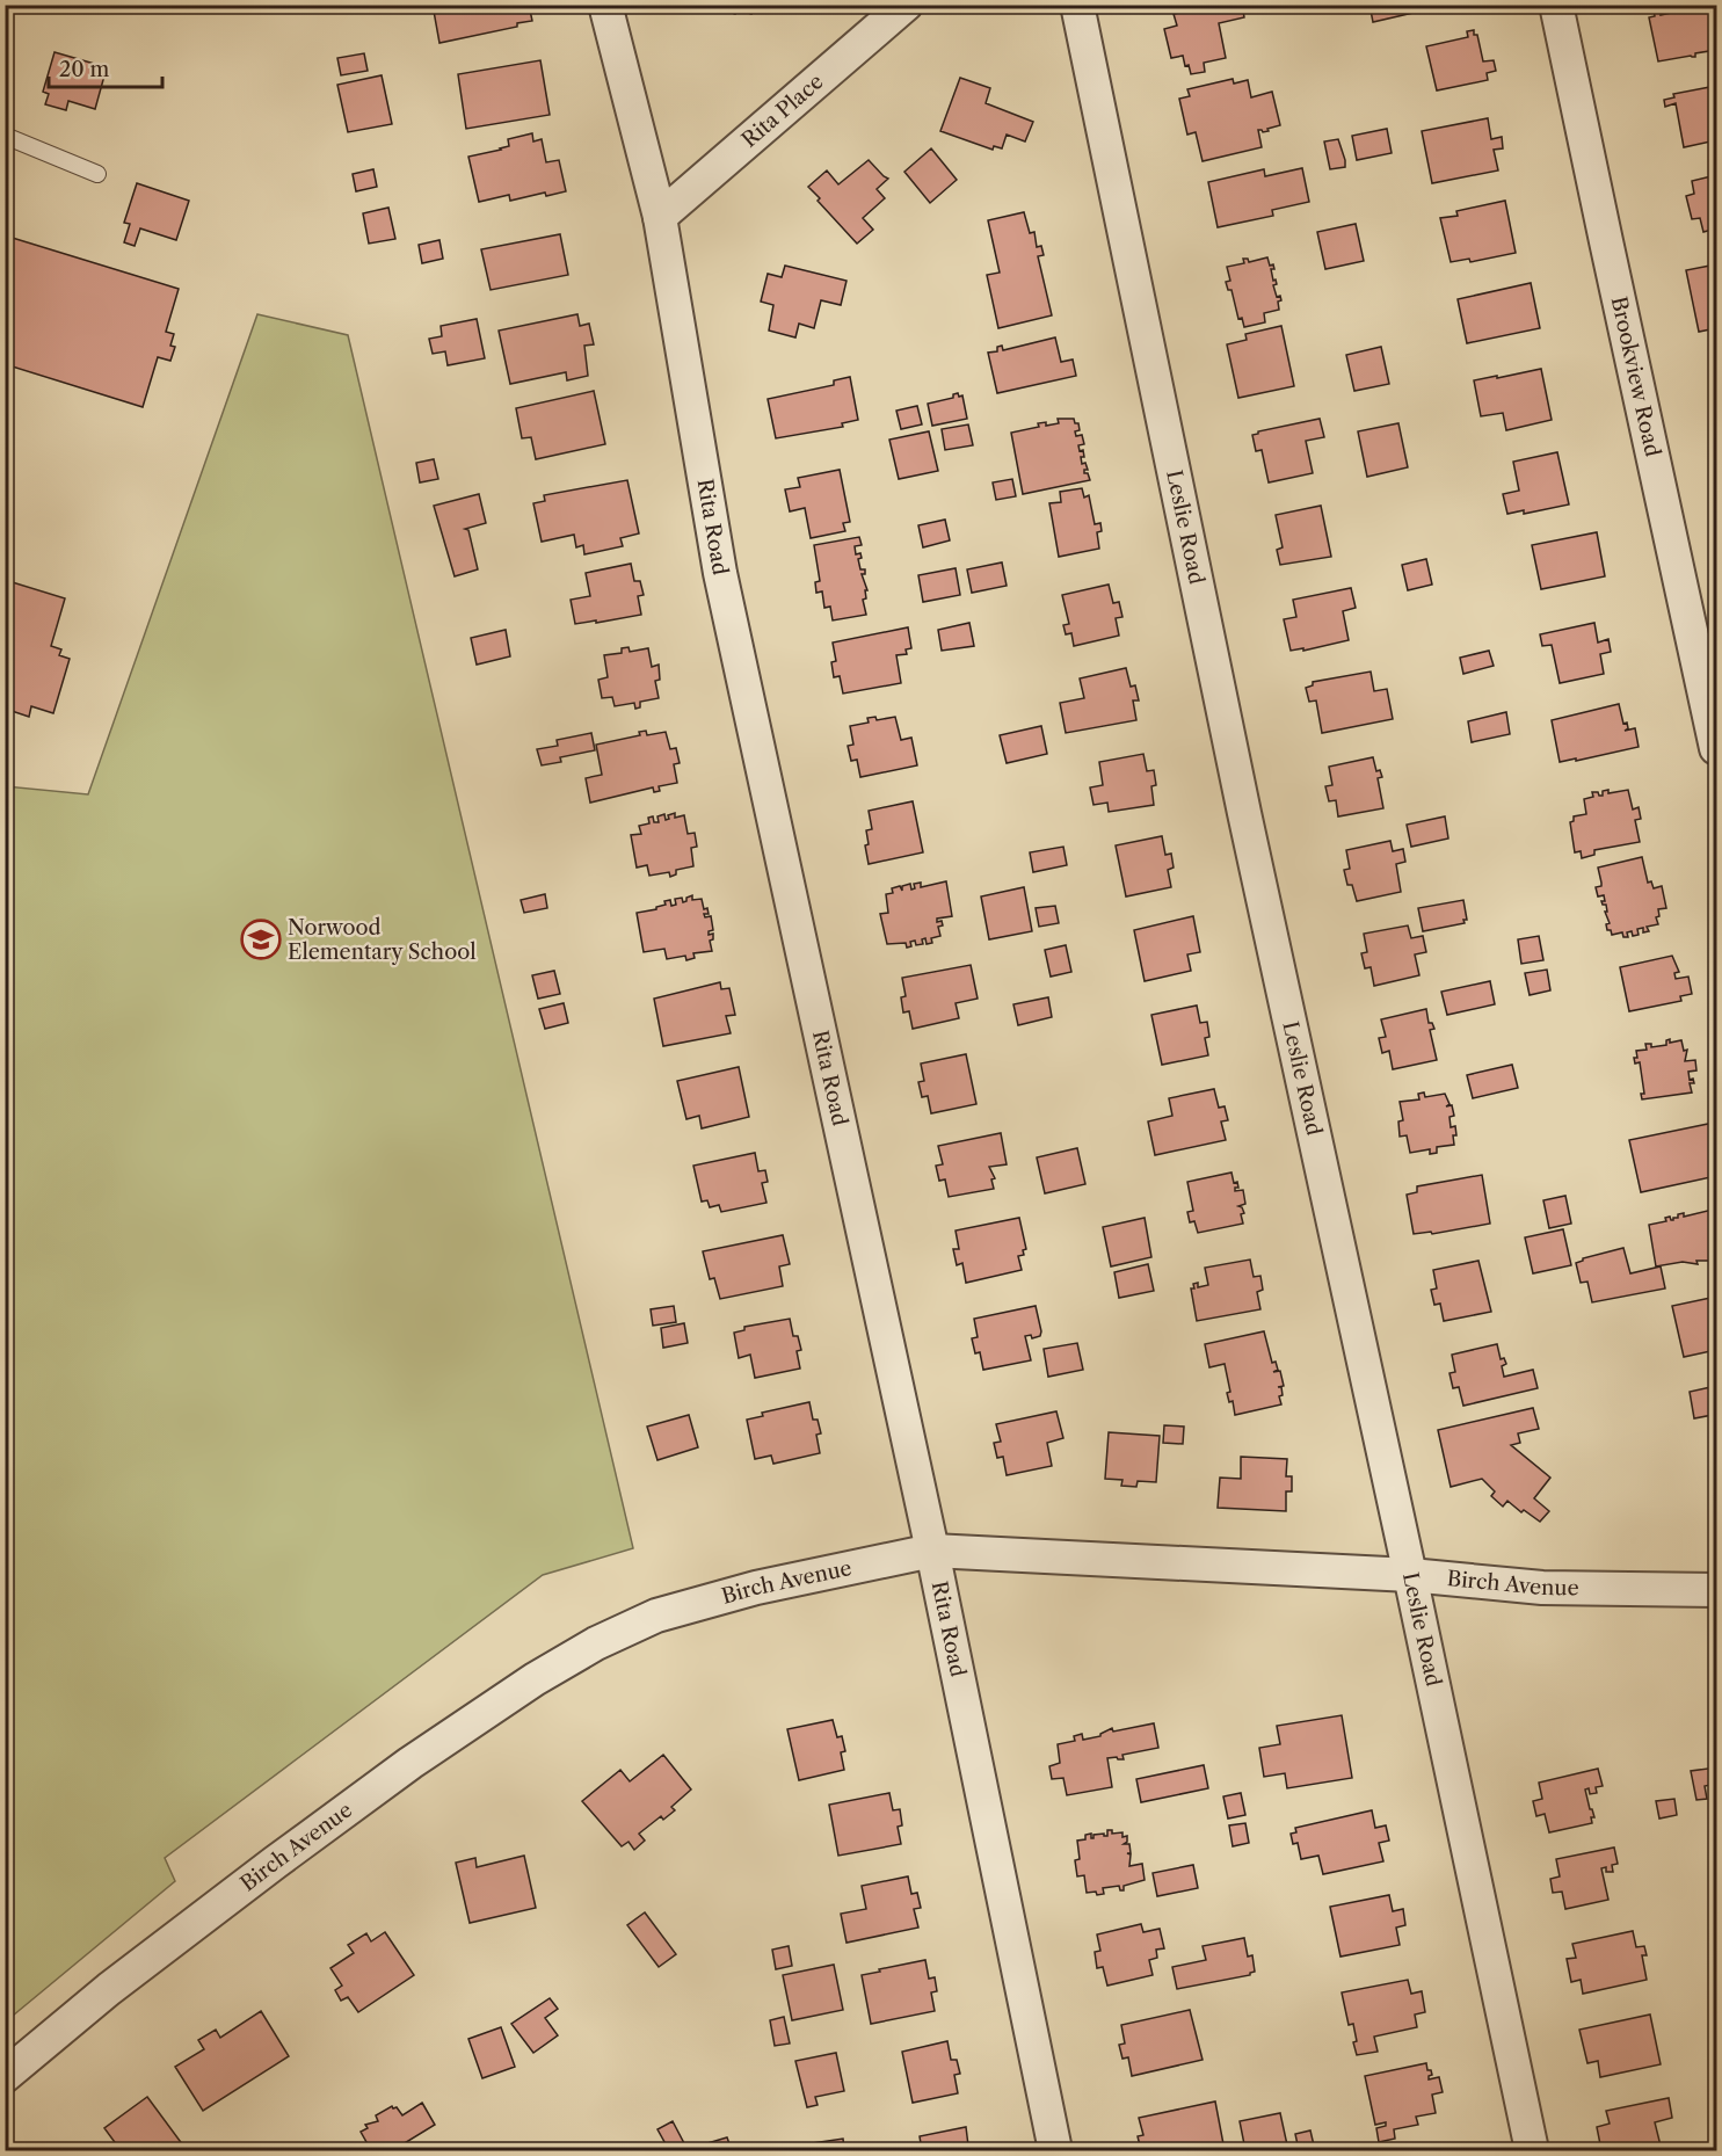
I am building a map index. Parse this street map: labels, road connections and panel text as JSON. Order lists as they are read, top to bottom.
{
  "streets": {
    "street": [
      "Rita Place",
      "Brookview Road",
      "Rita Road",
      "Leslie Road",
      "Birch Avenue"
    ]
  },
  "crossings": [
    ["Rita Place", "Rita Road"],
    ["Rita Road", "Birch Avenue"],
    ["Leslie Road", "Birch Avenue"]
  ],
  "places": {
    "school or university": ["Norwood Elementary School"]
  },
  "scale_bar": "20 m"
}
